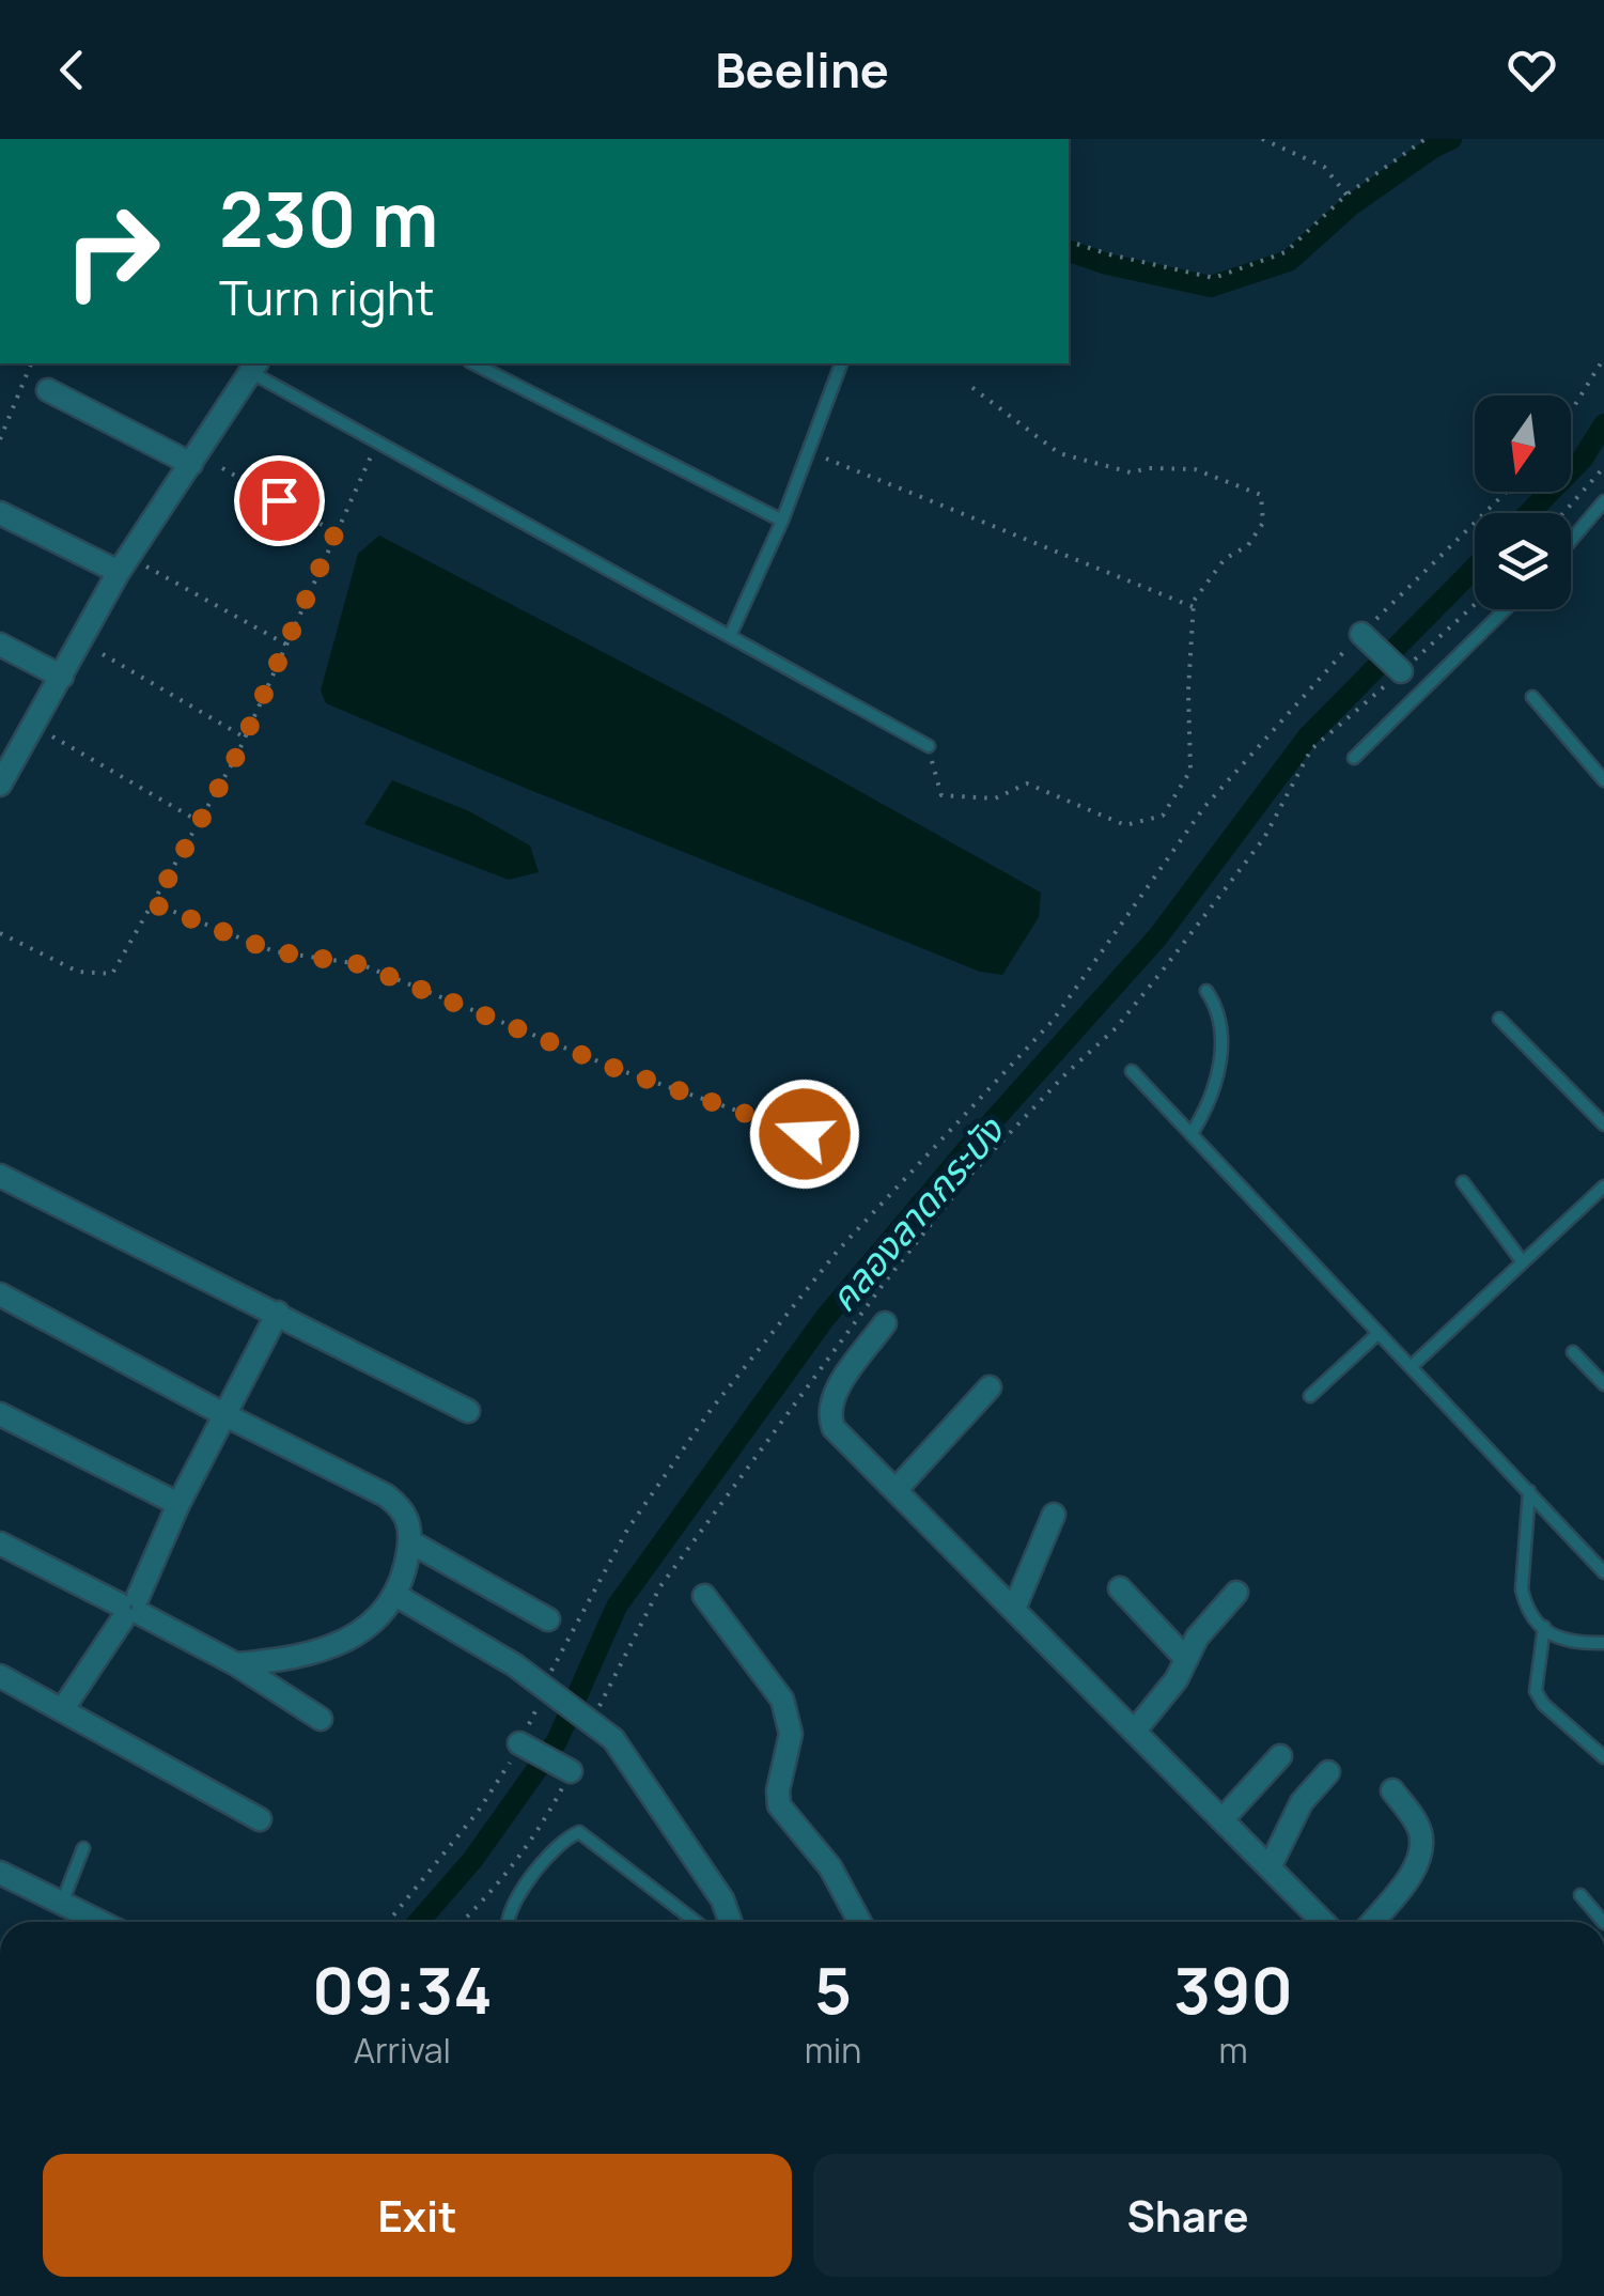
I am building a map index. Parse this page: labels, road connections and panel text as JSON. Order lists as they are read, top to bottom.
{
  "water": ["คลองลาดกระบัง"],
  "north": "bottom",
  "page": {
    "header": "Beeline",
    "turn": ["230 m", "Turn right"],
    "eta": [
      "09:34",
      "Arrival",
      "5",
      "min",
      "390",
      "m"
    ],
    "buttons": ["Exit", "Share"]
  }
}
